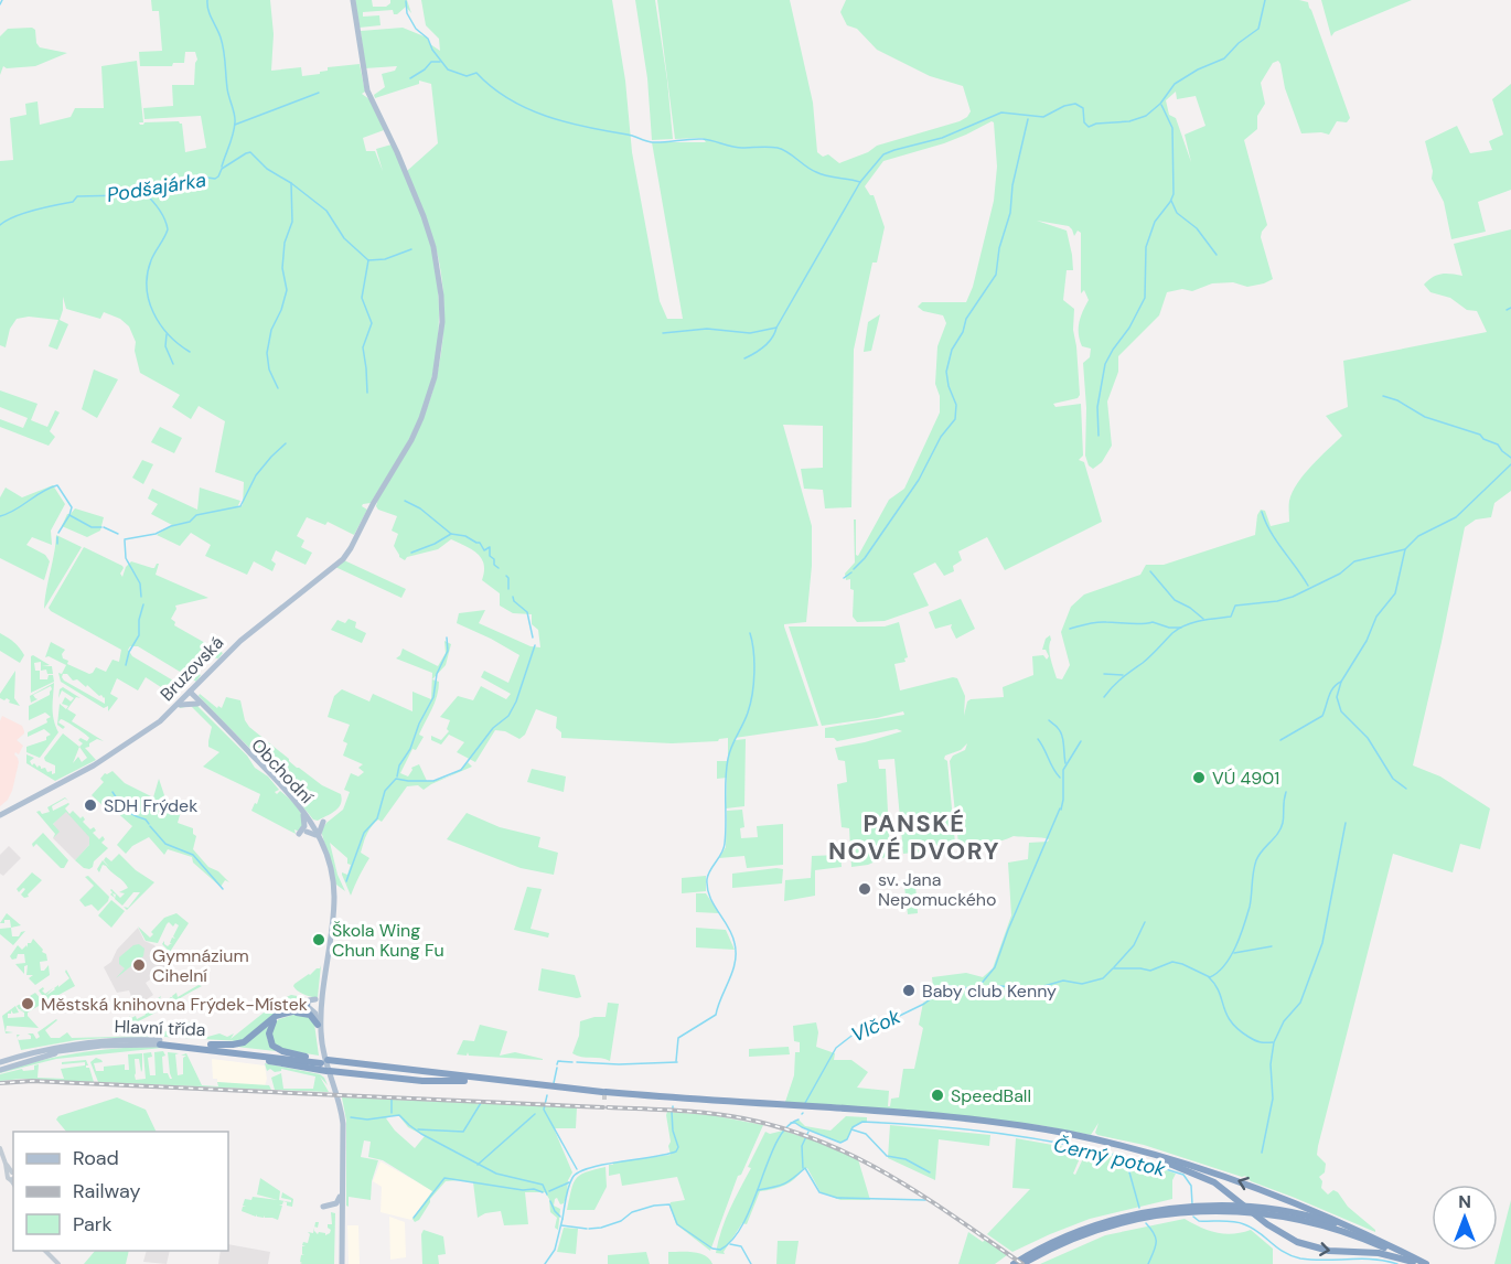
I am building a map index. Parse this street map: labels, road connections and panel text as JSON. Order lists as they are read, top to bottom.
{
  "streets": {
    "highway": ["Hlavní třída"],
    "main road": ["Bruzovská", "Obchodní"]
  },
  "crossings": [
    ["Bruzovská", "Obchodní"]
  ],
  "districts": ["PANSKÉ NOVÉ DVORY"],
  "water": ["Podšajárka", "Vlčok", "Černý potok"],
  "places": [
    "VÚ 4901",
    "SDH Frýdek",
    "sv. Jana Nepomuckého",
    "Škola Wing Chun Kung Fu",
    "Gymnázium Cihelní",
    "Baby club Kenny",
    "Městská knihovna Frýdek-Místek",
    "SpeedBall"
  ],
  "legend": ["Road", "Railway", "Park"],
  "north": "top"
}
